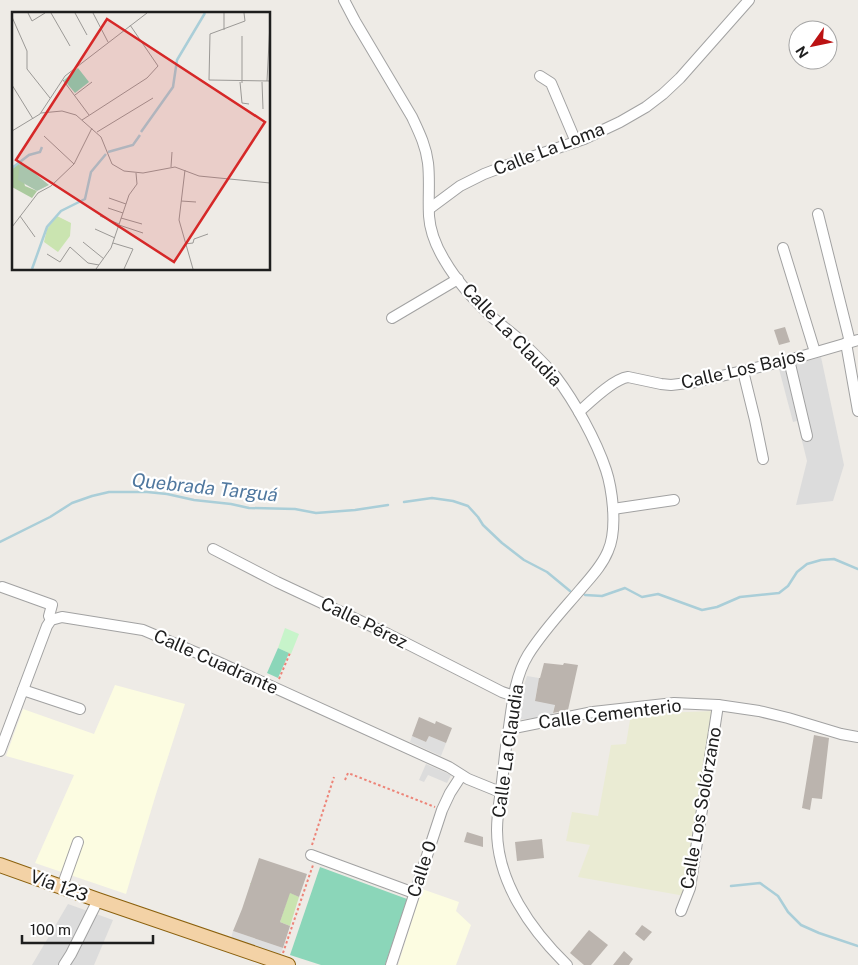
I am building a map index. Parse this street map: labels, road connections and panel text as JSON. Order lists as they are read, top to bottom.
{
  "streets": {
    "main road": ["Vía 123"],
    "street": [
      "Calle La Loma",
      "Calle La Claudia",
      "Calle Los Bajos",
      "Calle Pérez",
      "Calle Cuadrante",
      "Calle Cementerio",
      "Calle Los Solórzano",
      "Calle 0"
    ]
  },
  "crossings": [
    ["Calle La Loma", "Calle La Claudia"],
    ["Calle La Claudia", "Calle Los Bajos"],
    ["Calle La Claudia", "Calle Pérez"],
    ["Calle La Claudia", "Calle Cuadrante"],
    ["Calle La Claudia", "Calle Cementerio"],
    ["Calle Cuadrante", "Calle 0"],
    ["Calle Cementerio", "Calle Los Solórzano"]
  ],
  "water": ["Quebrada Targuá"],
  "scale_bar": "100 m",
  "north": "bottom left"
}
